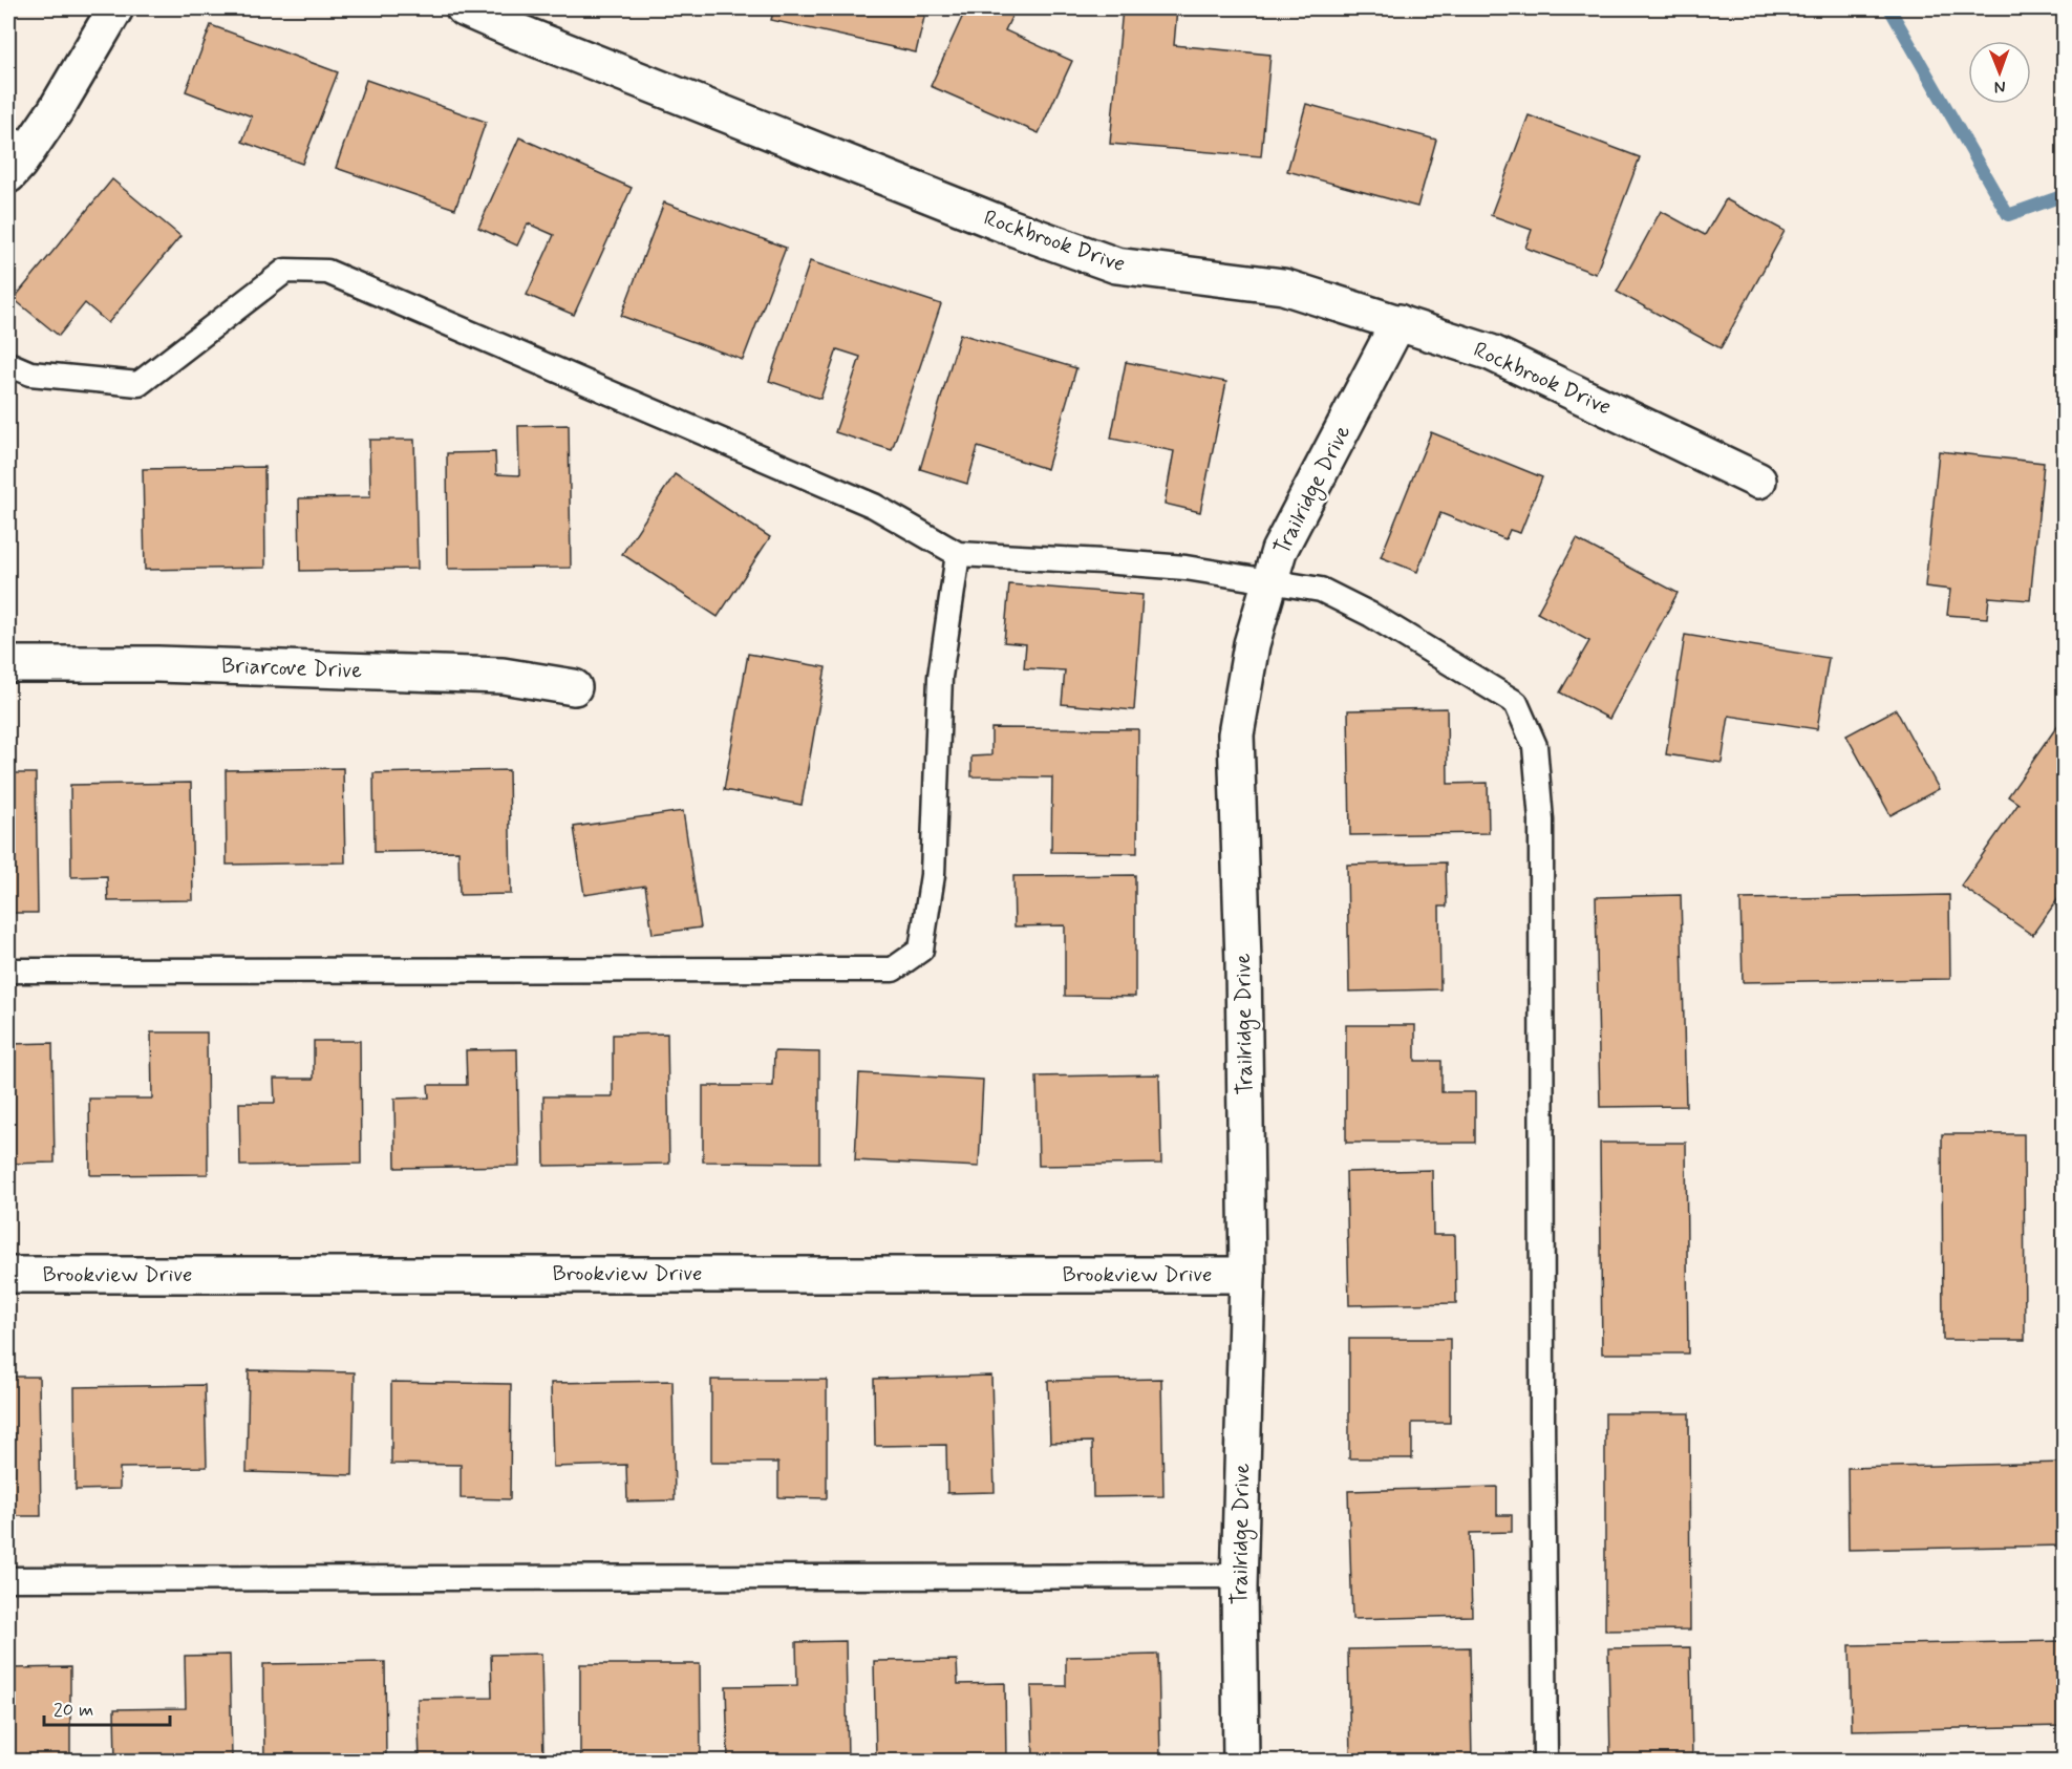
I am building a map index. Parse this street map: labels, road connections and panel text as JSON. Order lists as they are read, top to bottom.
{
  "streets": {
    "street": [
      "Rockbrook Drive",
      "Trailridge Drive",
      "Briarcove Drive",
      "Brookview Drive"
    ]
  },
  "crossings": [
    ["Rockbrook Drive", "Trailridge Drive"],
    ["Trailridge Drive", "Brookview Drive"]
  ],
  "scale_bar": "20 m",
  "north": "bottom"
}
